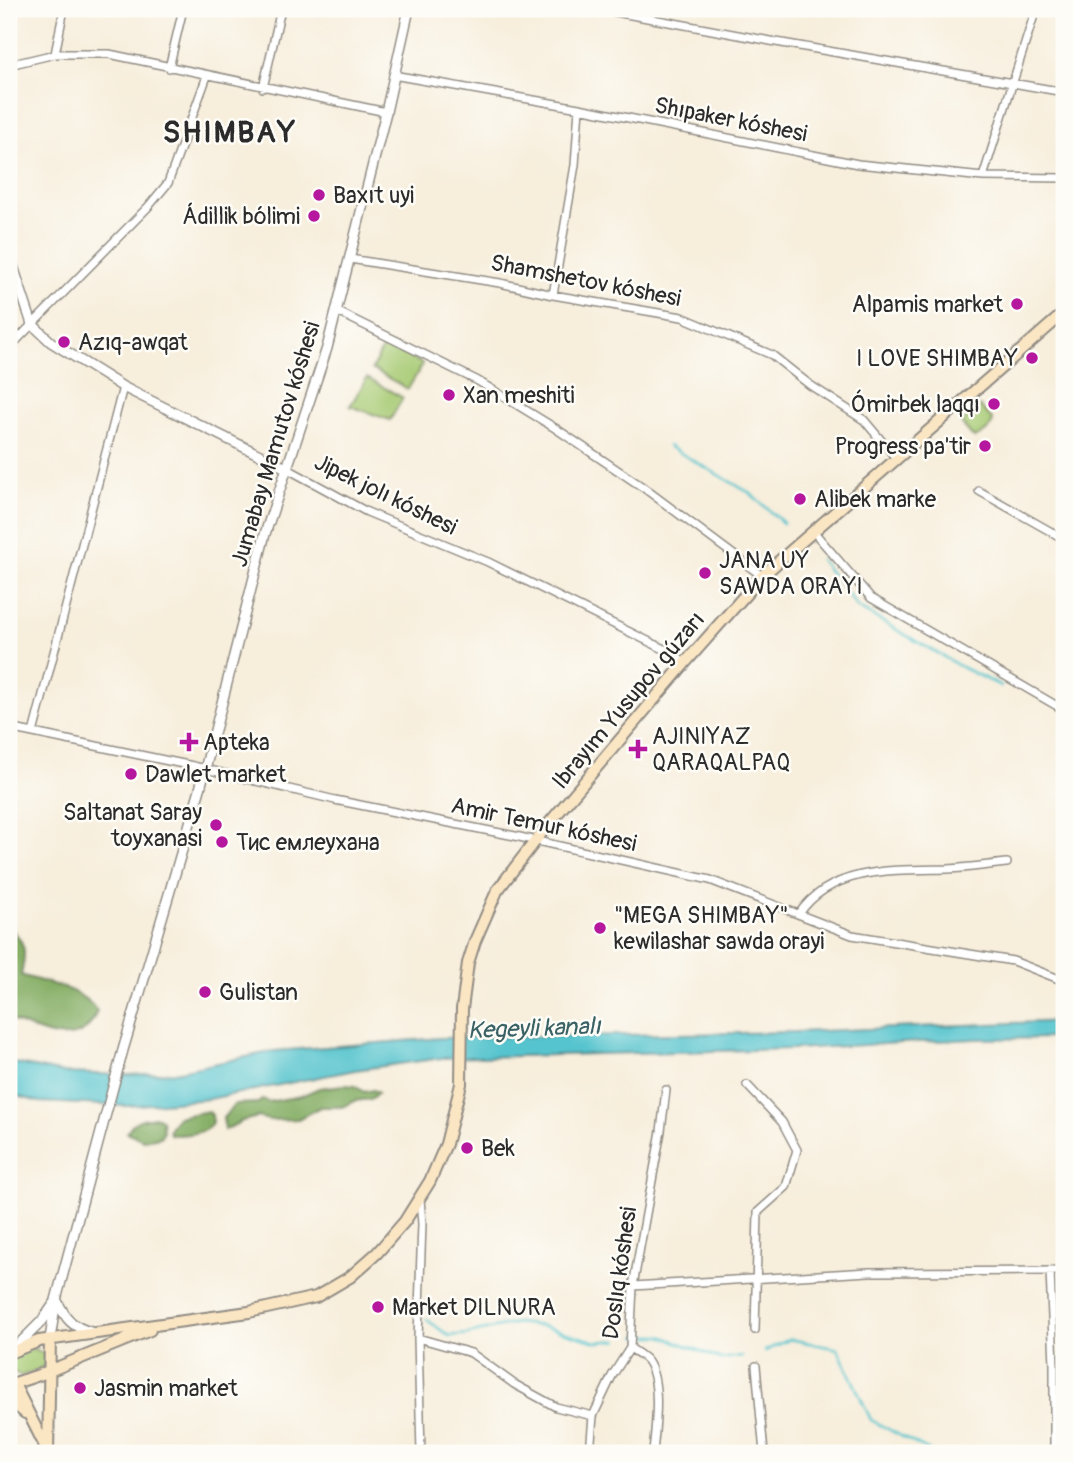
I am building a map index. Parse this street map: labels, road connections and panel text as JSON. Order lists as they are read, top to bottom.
{
  "streets": {
    "main road": ["Ibrayım Yusupov gúzarı"],
    "street": [
      "Shıpaker kóshesi",
      "Shamshetov kóshesi",
      "Jumabay Mamutov kóshesi",
      "Jipek jolı kóshesi",
      "Amir Temur kóshesi",
      "Doslıq kóshesi"
    ]
  },
  "crossings": [
    ["Shıpaker kóshesi", "Jumabay Mamutov kóshesi"],
    ["Shamshetov kóshesi", "Jumabay Mamutov kóshesi"],
    ["Shamshetov kóshesi", "Ibrayım Yusupov gúzarı"],
    ["Jumabay Mamutov kóshesi", "Jipek jolı kóshesi"],
    ["Jumabay Mamutov kóshesi", "Amir Temur kóshesi"],
    ["Jipek jolı kóshesi", "Ibrayım Yusupov gúzarı"],
    ["Ibrayım Yusupov gúzarı", "Amir Temur kóshesi"]
  ],
  "districts": ["SHIMBAY"],
  "water": ["Kegeyli kanalı"],
  "places": {
    "other": [
      "Baxıt uyi",
      "Ádillik bólimi",
      "Alpamis market",
      "Azıq-awqat",
      "I LOVE SHIMBAY",
      "Xan meshiti",
      "Ómirbek laqqı",
      "Progress pa'tir",
      "Alibek marke",
      "JANA UY SAWDA ORAYI",
      "Dawlet market",
      "Saltanat Saray toyxanasi",
      "Тис емлеухана",
      "\"MEGA SHIMBAY\" kewilashar sawda orayi",
      "Gulistan",
      "Bek",
      "Market DILNURA",
      "Jasmin market"
    ],
    "health": ["Apteka", "AJINIYAZ QARAQALPAQ"]
  }
}
